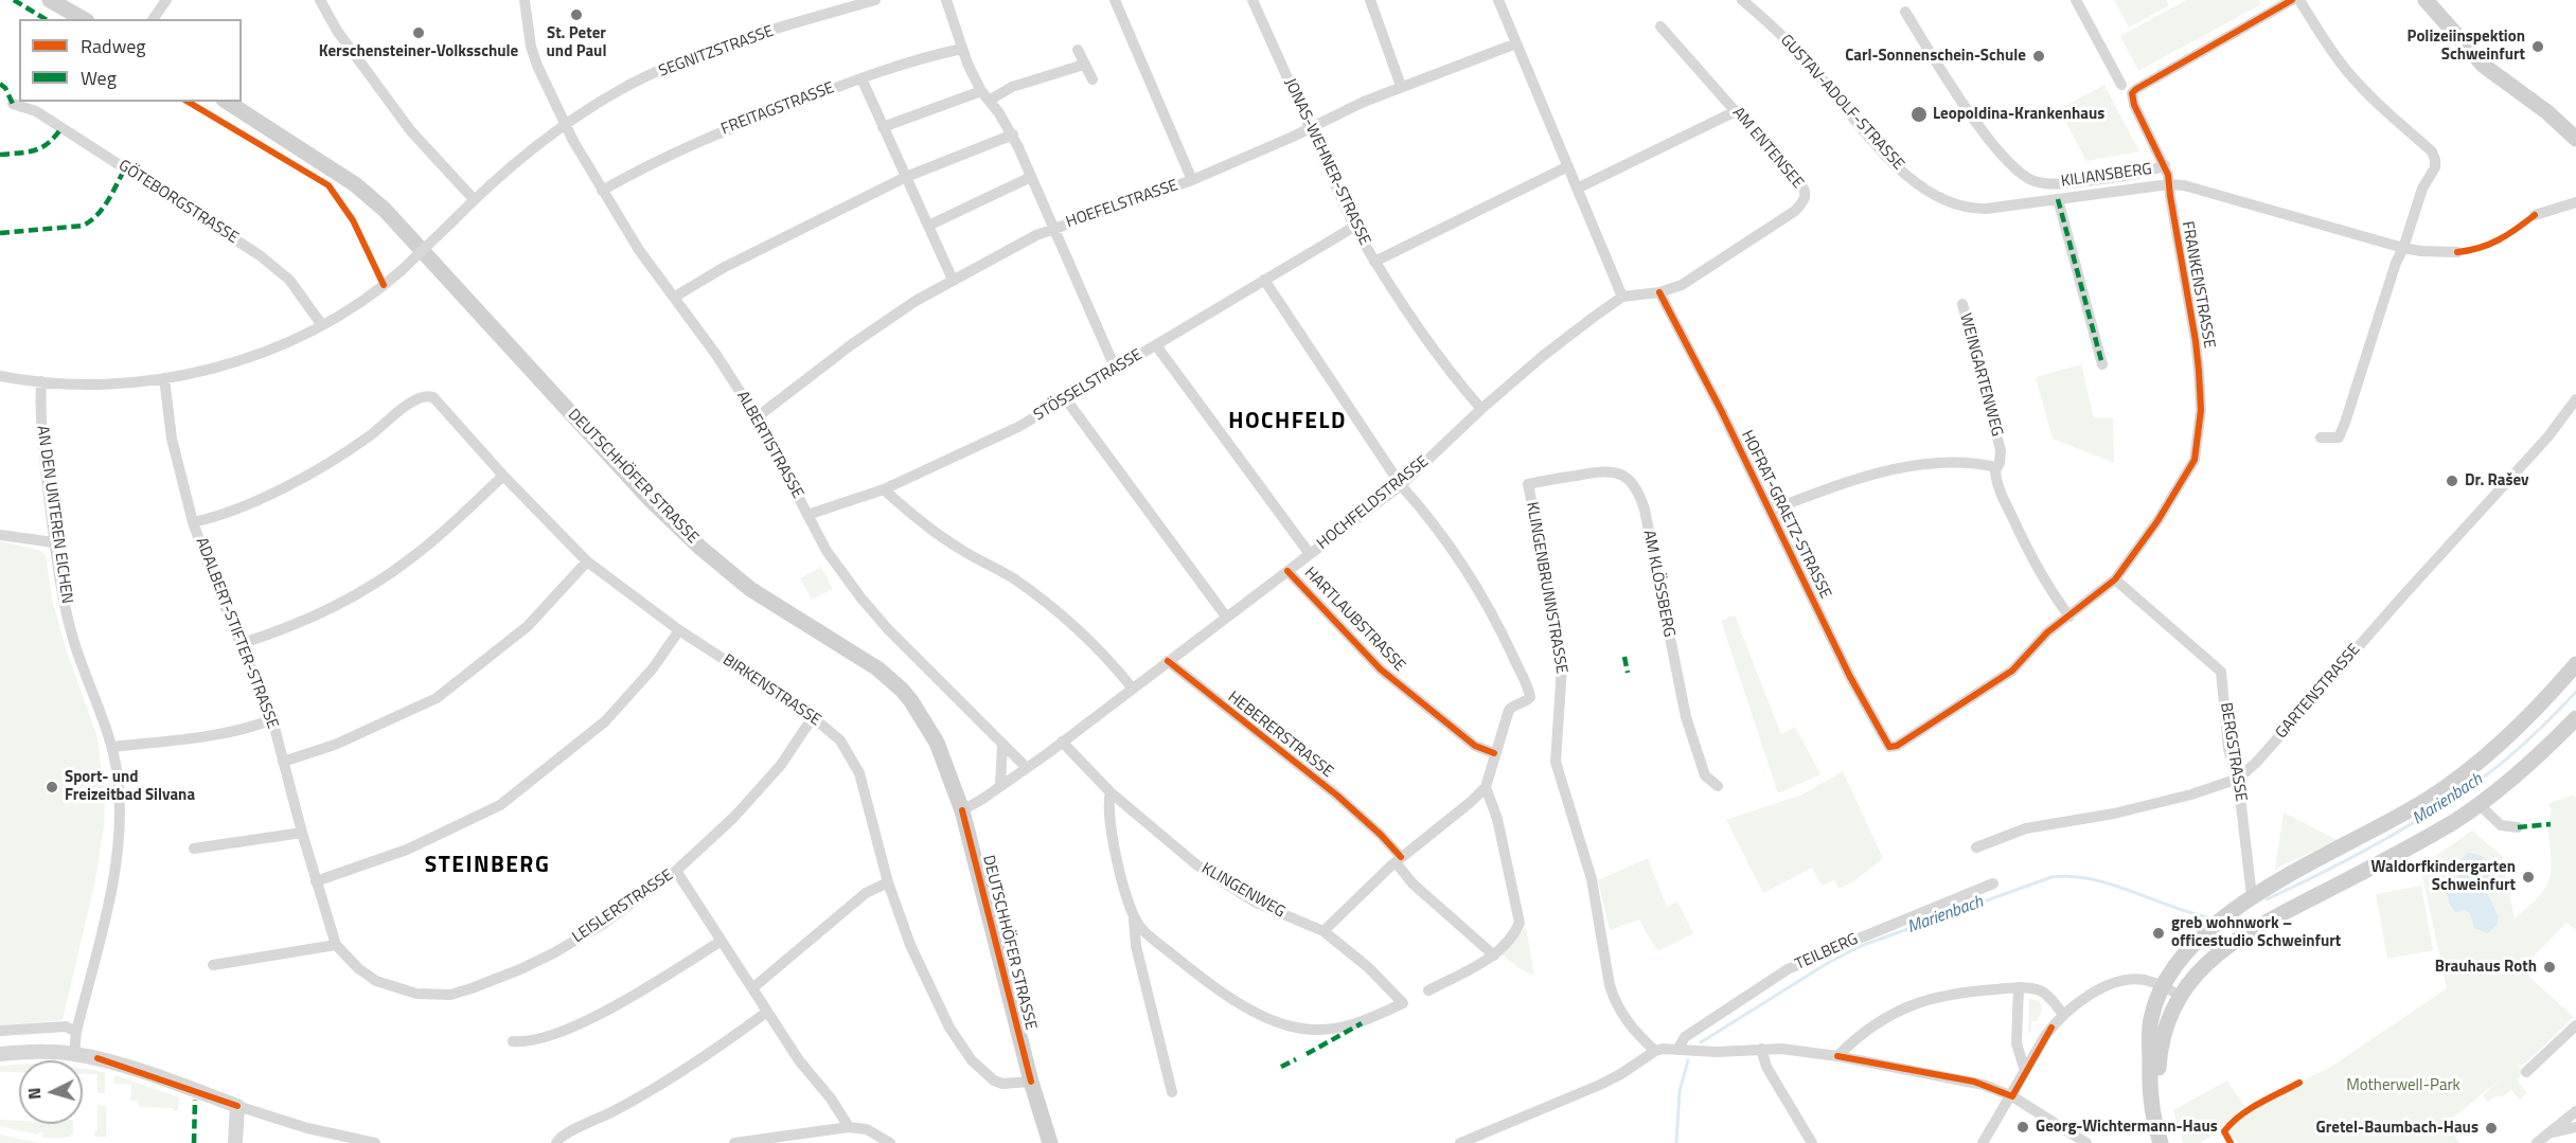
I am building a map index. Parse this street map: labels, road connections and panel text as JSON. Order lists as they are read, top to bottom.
{
  "streets": {
    "main road": ["DEUTSCHHÖFER STRASSE"],
    "street": [
      "SEGNITZSTRASSE",
      "GUSTAV-ADOLF-STRASSE",
      "FREITAGSTRASSE",
      "AM ENTENSEE",
      "JONAS-WEHNER-STRASSE",
      "KILIANSBERG",
      "GÖTEBORGSTRASSE",
      "HOEFELSTRASSE",
      "FRANKENSTRASSE",
      "WEINGARTENWEG",
      "STÖSSELSTRASSE",
      "ALBERTISTRASSE",
      "HOCHFELDSTRASSE",
      "AN DEN UNTEREN EICHEN",
      "HOFRAT-GRAETZ-STRASSE",
      "AM KLÖSSBERG",
      "KLINGENBRUNNSTRASSE",
      "HARTLAUBSTRASSE",
      "ADALBERT-STIFTER-STRASSE",
      "BIRKENSTRASSE",
      "GARTENSTRASSE",
      "HEBERERSTRASSE",
      "BERGSTRASSE",
      "KLINGENWEG",
      "LEISLERSTRASSE",
      "TEILBERG"
    ]
  },
  "crossings": [
    ["SEGNITZSTRASSE", "GÖTEBORGSTRASSE"],
    ["SEGNITZSTRASSE", "ALBERTISTRASSE"],
    ["SEGNITZSTRASSE", "AN DEN UNTEREN EICHEN"],
    ["SEGNITZSTRASSE", "ADALBERT-STIFTER-STRASSE"],
    ["GUSTAV-ADOLF-STRASSE", "KILIANSBERG"],
    ["GUSTAV-ADOLF-STRASSE", "FRANKENSTRASSE"],
    ["FREITAGSTRASSE", "ALBERTISTRASSE"],
    ["AM ENTENSEE", "HOFRAT-GRAETZ-STRASSE"],
    ["JONAS-WEHNER-STRASSE", "HOEFELSTRASSE"],
    ["JONAS-WEHNER-STRASSE", "STÖSSELSTRASSE"],
    ["JONAS-WEHNER-STRASSE", "HOCHFELDSTRASSE"],
    ["KILIANSBERG", "FRANKENSTRASSE"],
    ["HOEFELSTRASSE", "ALBERTISTRASSE"],
    ["FRANKENSTRASSE", "WEINGARTENWEG"],
    ["FRANKENSTRASSE", "HOFRAT-GRAETZ-STRASSE"],
    ["FRANKENSTRASSE", "BERGSTRASSE"],
    ["STÖSSELSTRASSE", "ALBERTISTRASSE"],
    ["ALBERTISTRASSE", "HOCHFELDSTRASSE"],
    ["DEUTSCHHÖFER STRASSE", "HOCHFELDSTRASSE"],
    ["DEUTSCHHÖFER STRASSE", "BIRKENSTRASSE"],
    ["HOCHFELDSTRASSE", "HARTLAUBSTRASSE"],
    ["HOCHFELDSTRASSE", "HEBERERSTRASSE"],
    ["HOCHFELDSTRASSE", "KLINGENWEG"],
    ["AM KLÖSSBERG", "KLINGENBRUNNSTRASSE"],
    ["ADALBERT-STIFTER-STRASSE", "BIRKENSTRASSE"],
    ["ADALBERT-STIFTER-STRASSE", "LEISLERSTRASSE"],
    ["BIRKENSTRASSE", "LEISLERSTRASSE"],
    ["GARTENSTRASSE", "BERGSTRASSE"]
  ],
  "districts": ["HOCHFELD", "STEINBERG"],
  "water": ["Marienbach"],
  "parks": ["Motherwell-Park"],
  "places": [
    "St. Peter und Paul",
    "Kerschensteiner-Volksschule",
    "Polizeiinspektion Schweinfurt",
    "Carl-Sonnenschein-Schule",
    "Leopoldina-Krankenhaus",
    "Dr. Rašev",
    "Sport- und Freizeitbad Silvana",
    "Waldorfkindergarten Schweinfurt",
    "greb wohnwork – officestudio Schweinfurt",
    "Brauhaus Roth",
    "Georg-Wichtermann-Haus",
    "Gretel-Baumbach-Haus"
  ],
  "legend": ["Radweg", "Weg"],
  "north": "left"
}
